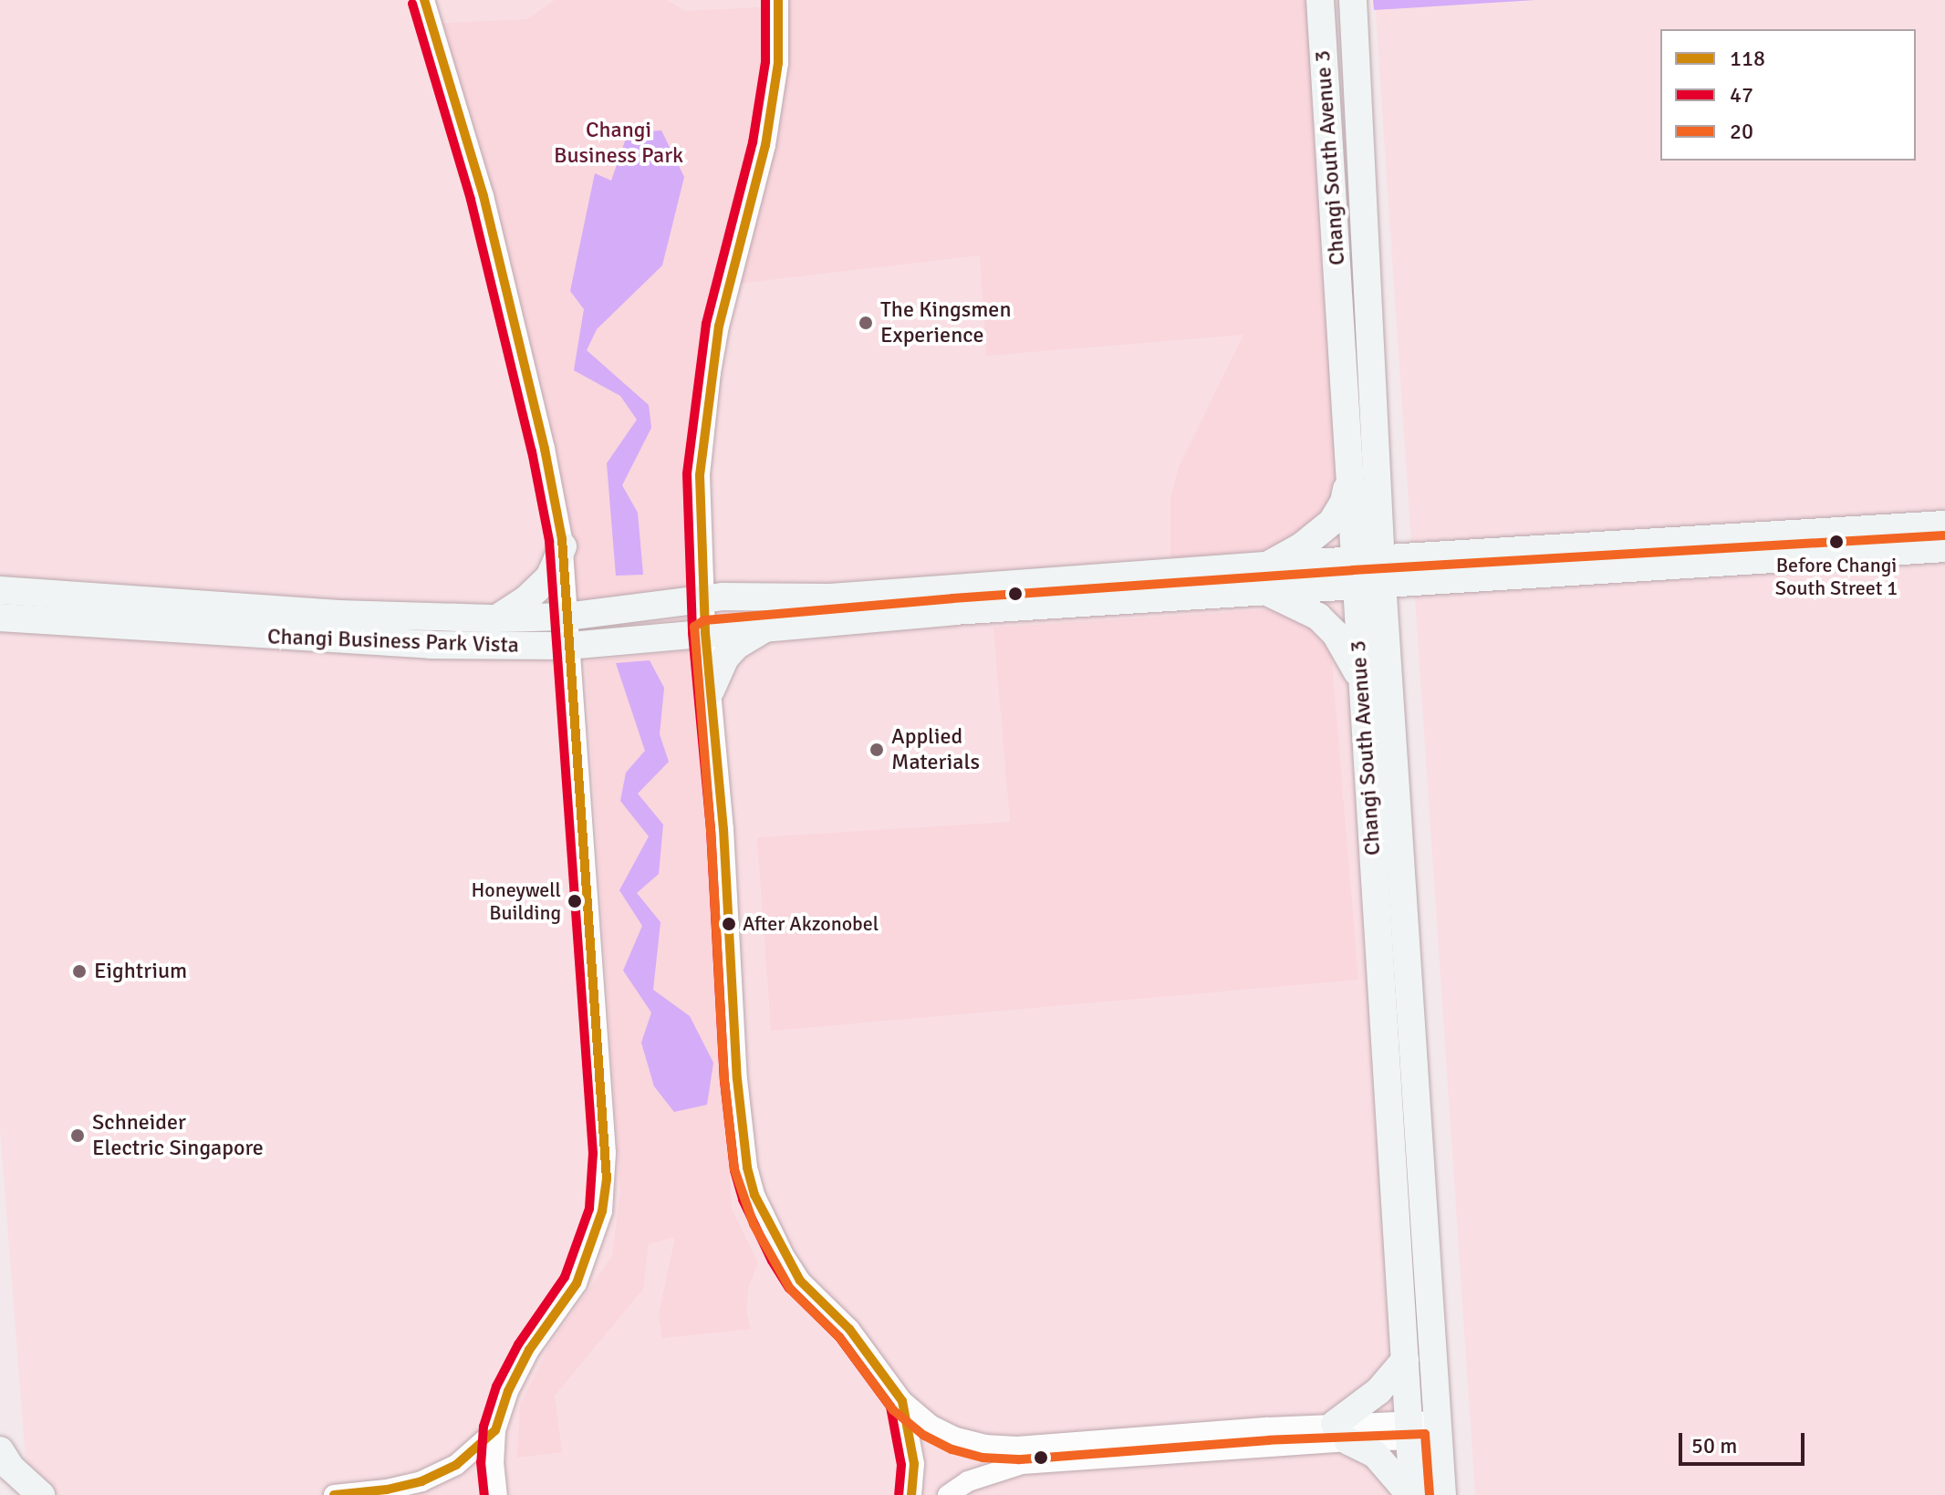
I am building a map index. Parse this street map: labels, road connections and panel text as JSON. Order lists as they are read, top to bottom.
{
  "streets": {
    "main road": ["Changi South Avenue 3", "Changi Business Park Vista"]
  },
  "crossings": [
    ["Changi South Avenue 3", "Changi Business Park Vista"]
  ],
  "parks": ["Changi Business Park"],
  "places": [
    "The Kingsmen Experience",
    "Before Changi South Street 1",
    "Applied Materials",
    "Honeywell Building",
    "After Akzonobel",
    "Eightrium",
    "Schneider Electric Singapore"
  ],
  "lines": ["transit line 118", "transit line 47", "transit line 20"],
  "legend": ["118", "47", "20"],
  "scale_bar": "50 m"
}
